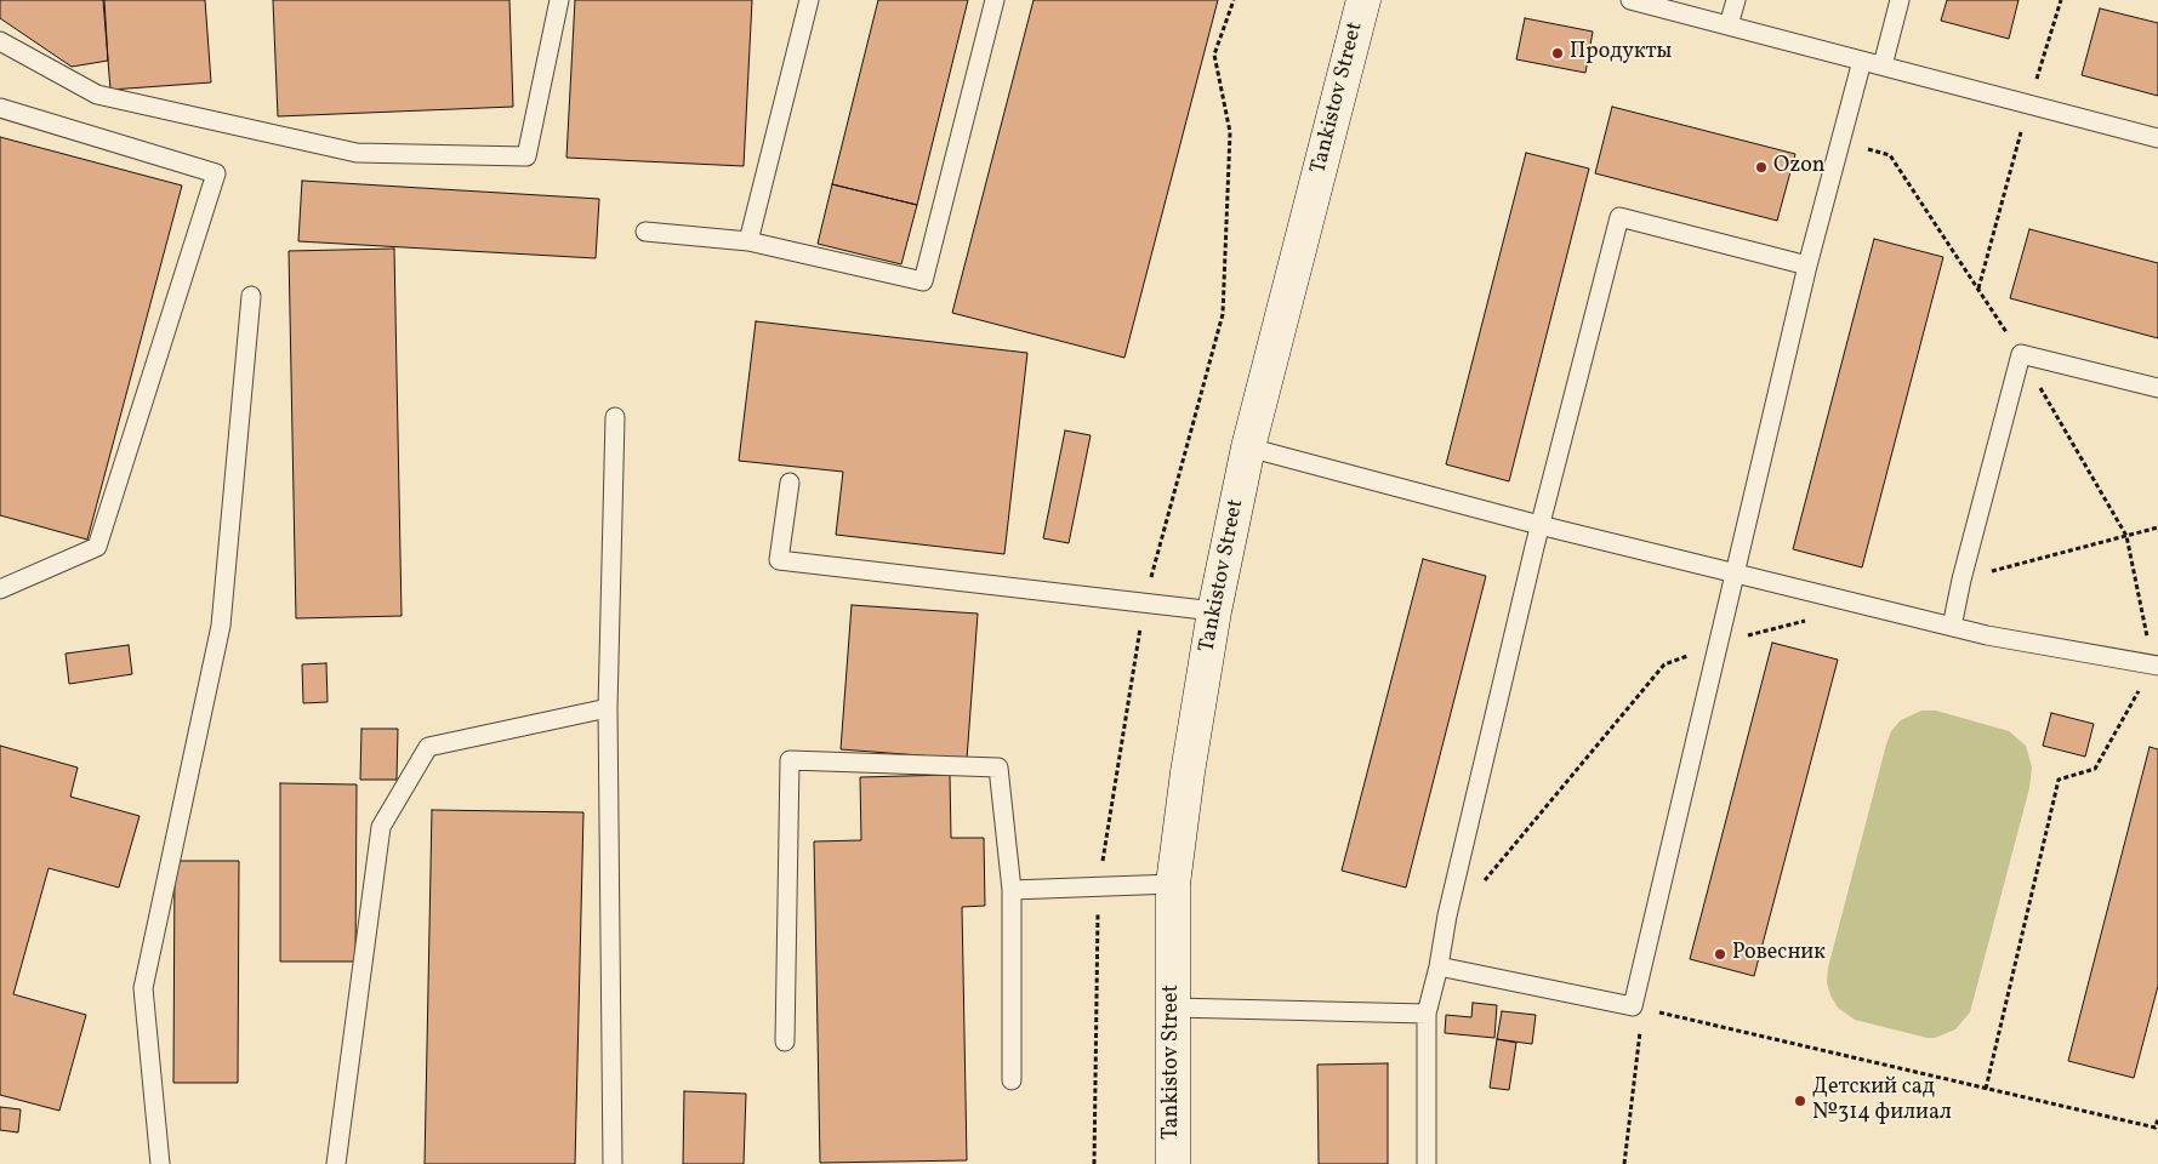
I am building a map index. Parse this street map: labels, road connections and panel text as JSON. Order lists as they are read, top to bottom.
{
  "streets": {
    "main road": ["Tankistov Street"]
  },
  "places": [
    "Продукты",
    "Ozon",
    "Ровесник",
    "Детский сад №314 филиал"
  ]
}
